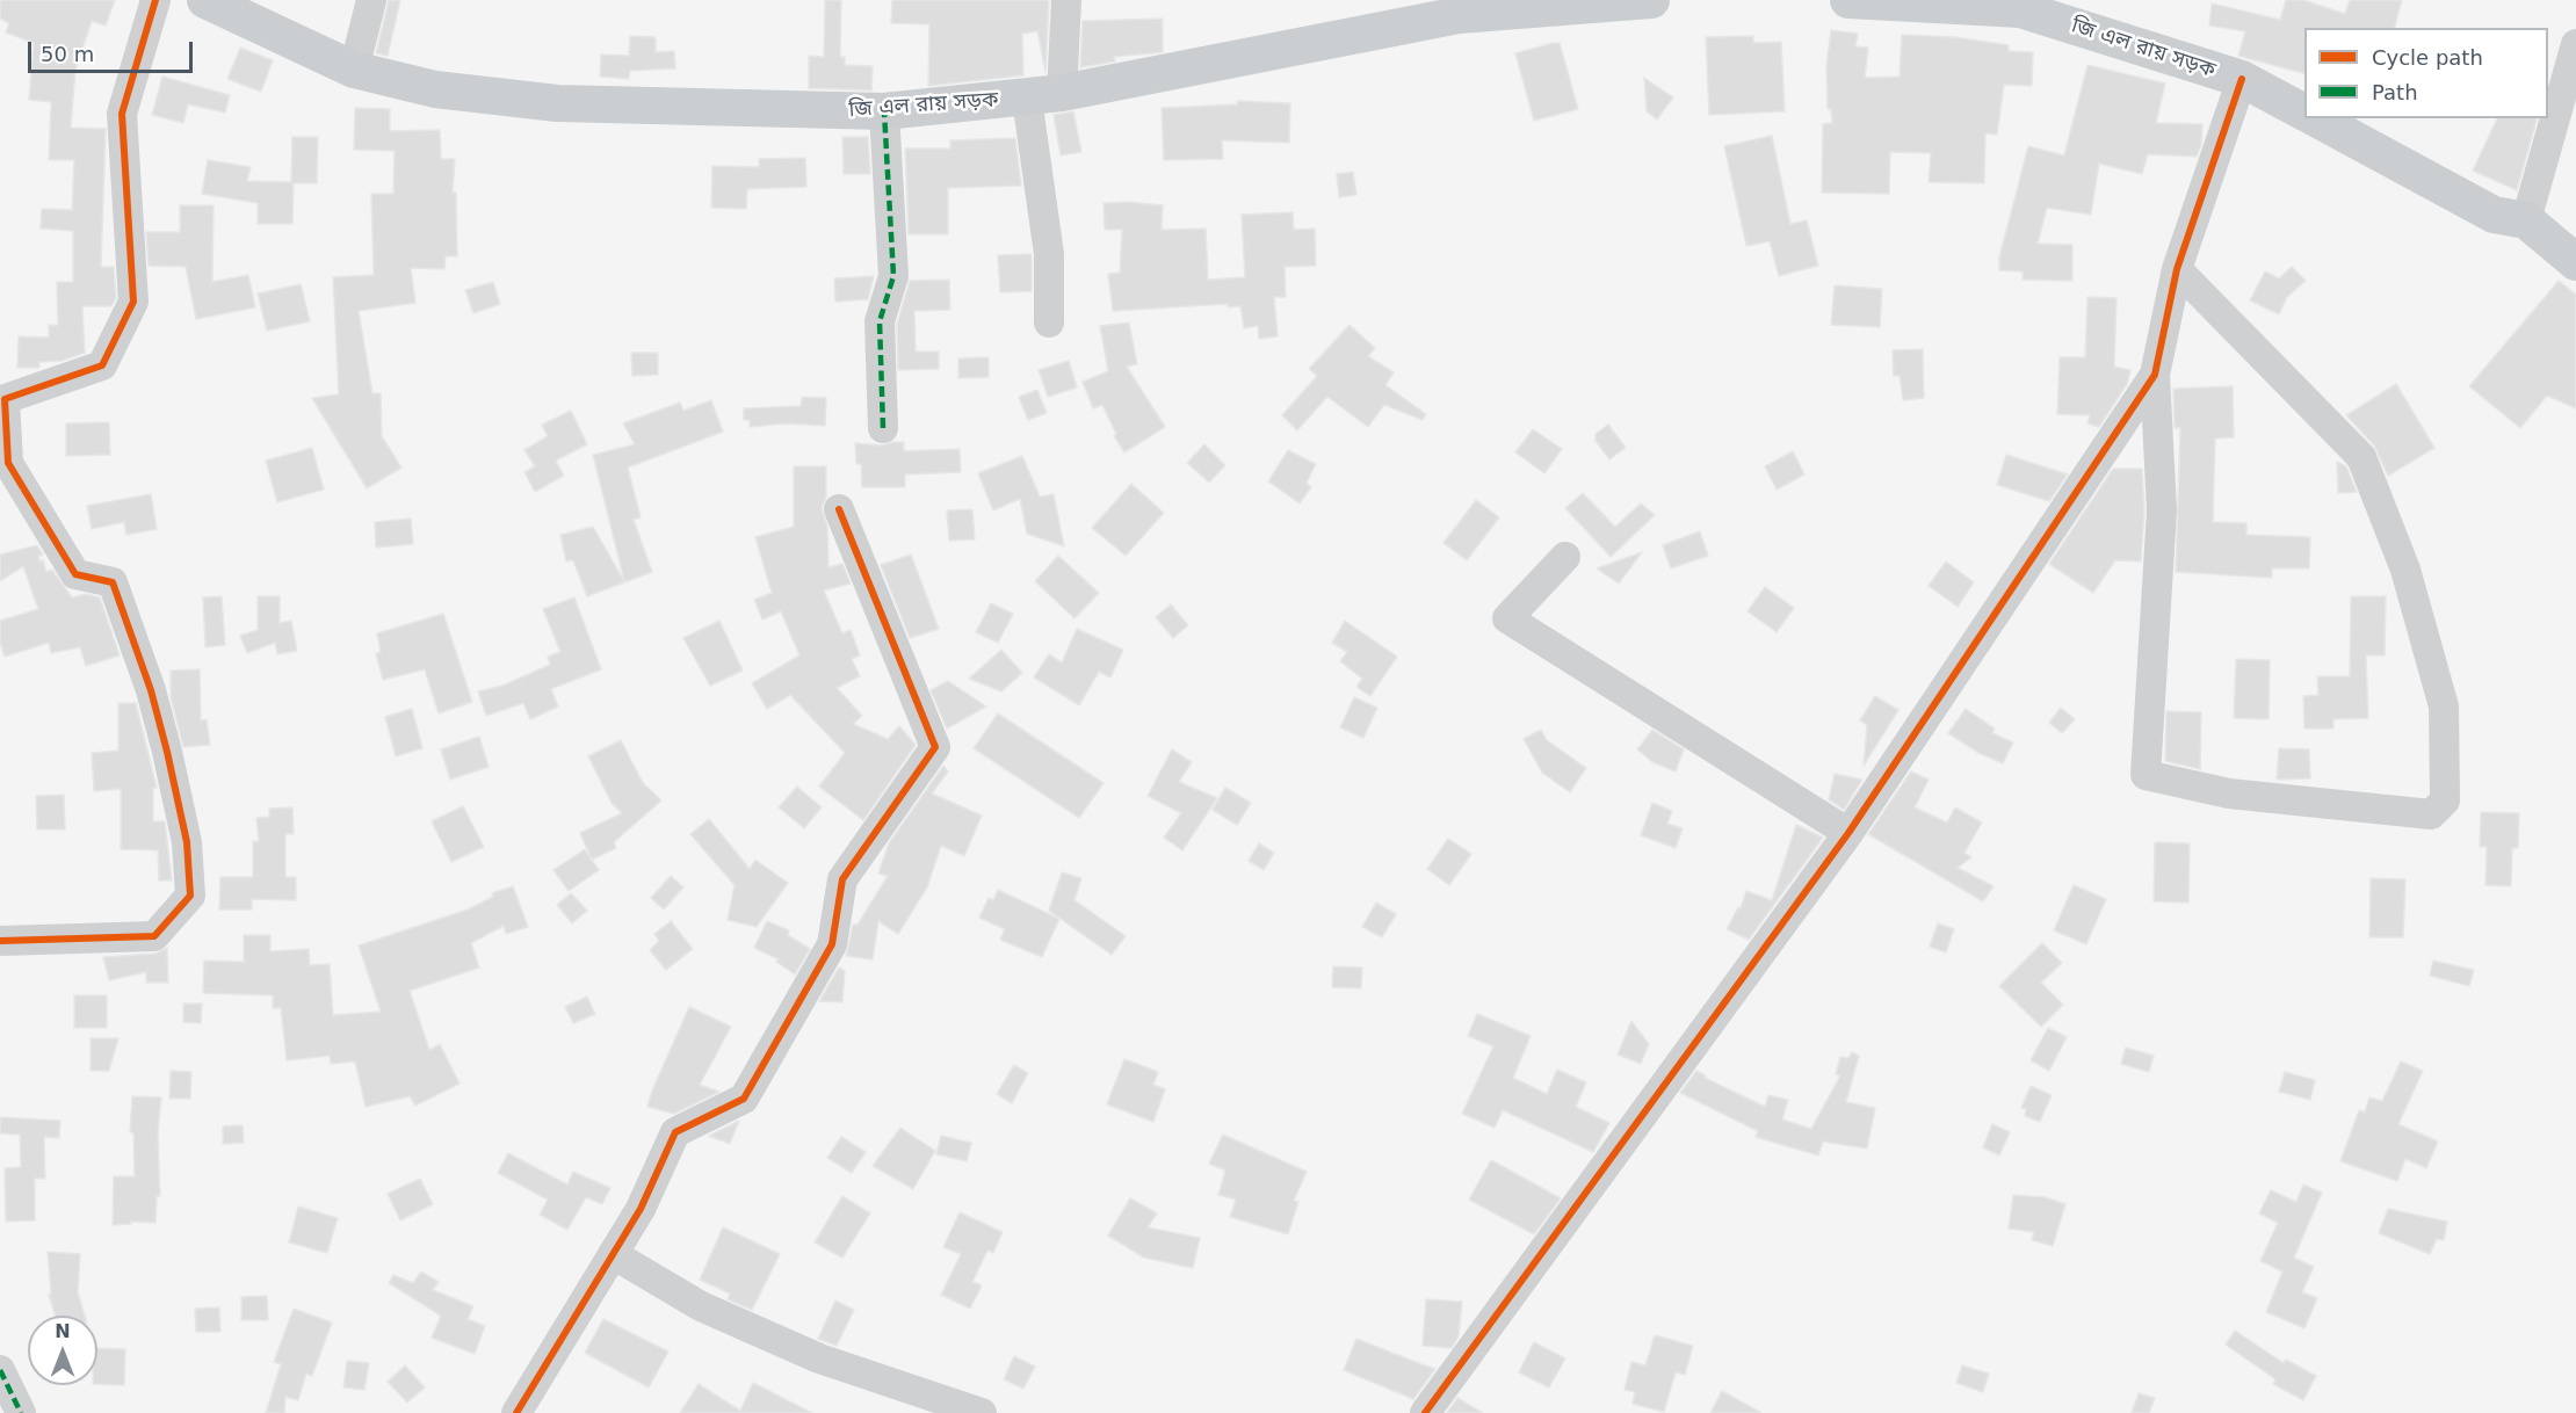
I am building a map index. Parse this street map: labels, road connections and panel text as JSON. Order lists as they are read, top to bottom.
{
  "streets": {
    "main road": ["জি এল রায় সড়ক"]
  },
  "legend": ["Cycle path", "Path"],
  "scale_bar": "50 m",
  "north": "top"
}
